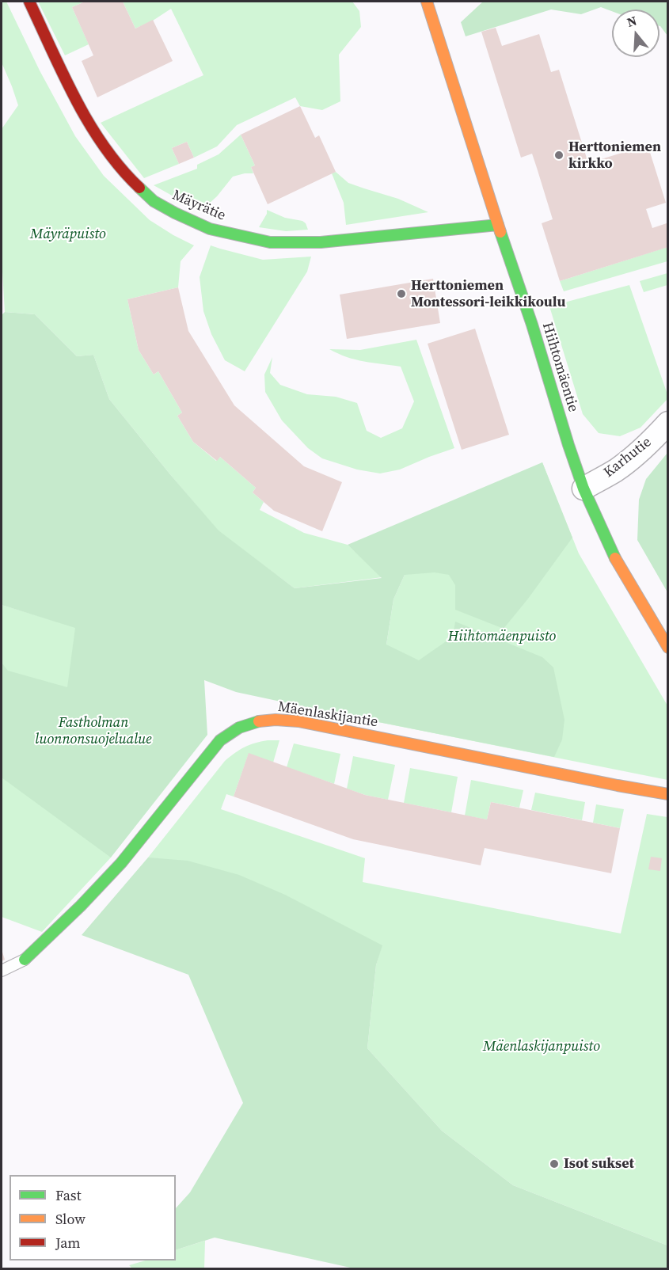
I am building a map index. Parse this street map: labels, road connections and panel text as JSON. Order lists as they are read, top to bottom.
{
  "streets": {
    "street": [
      "Mäyrätie",
      "Hiihtomäentie",
      "Karhutie",
      "Mäenlaskijantie"
    ]
  },
  "crossings": [
    ["Mäyrätie", "Hiihtomäentie"],
    ["Hiihtomäentie", "Karhutie"]
  ],
  "parks": [
    "Mäyräpuisto",
    "Hiihtomäenpuisto",
    "Fastholman luonnonsuojelualue",
    "Mäenlaskijanpuisto"
  ],
  "places": ["Herttoniemen kirkko", "Herttoniemen Montessori-leikkikoulu", "Isot sukset"],
  "legend": ["Fast", "Slow", "Jam"],
  "north": "top"
}
